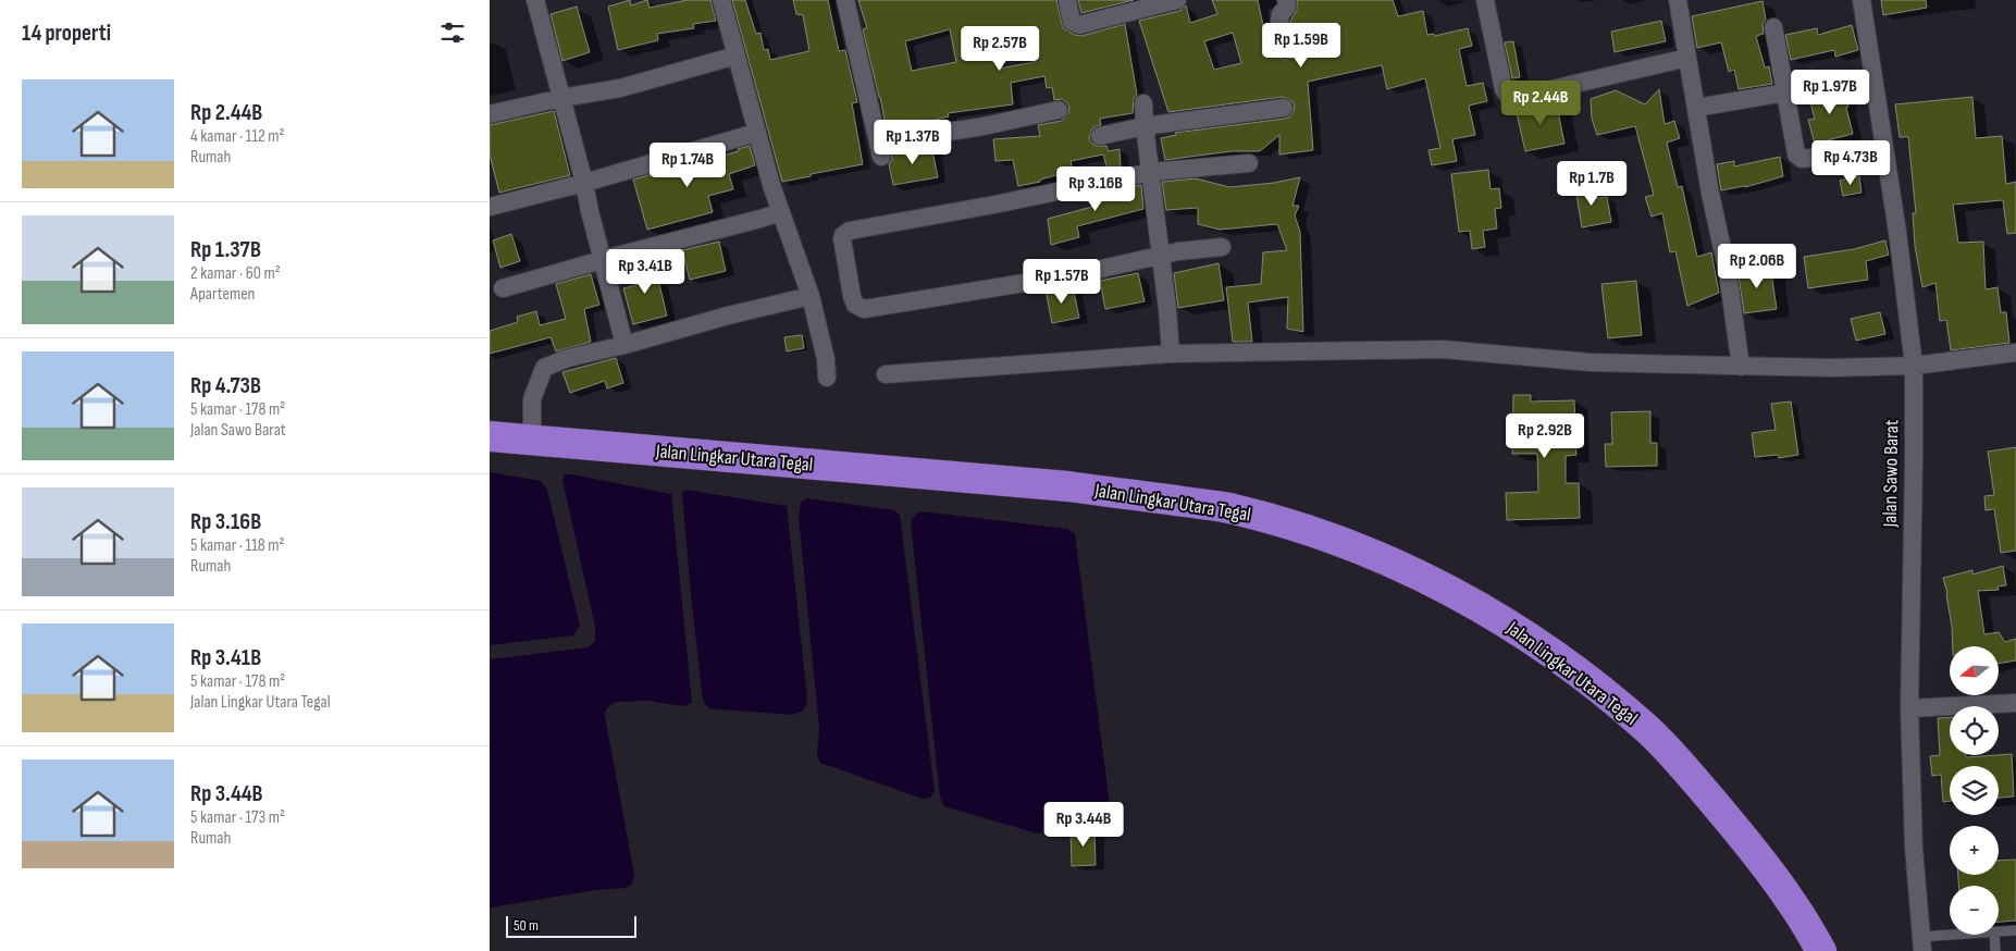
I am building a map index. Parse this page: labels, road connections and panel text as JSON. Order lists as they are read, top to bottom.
{
  "streets": {
    "highway": ["Jalan Lingkar Utara Tegal"],
    "street": ["Jalan Sawo Barat"]
  },
  "scale_bar": "50 m",
  "north": "left",
  "page": {
    "heading": "14 properti",
    "price": [
      "Rp 1.59B",
      "Rp 2.57B",
      "Rp 1.97B",
      "Rp 2.44B",
      "Rp 1.37B",
      "Rp 4.73B",
      "Rp 1.74B",
      "Rp 1.7B",
      "Rp 3.16B",
      "Rp 2.06B",
      "Rp 3.41B",
      "Rp 1.57B",
      "Rp 2.92B",
      "Rp 3.44B"
    ],
    "list": [
      {
        "name": "Rp 2.44B",
        "note": "4 kamar · 112 m² · Rumah"
      },
      {
        "name": "Rp 1.37B",
        "note": "2 kamar · 60 m² · Apartemen"
      },
      {
        "name": "Rp 4.73B",
        "note": "5 kamar · 178 m² · Jalan Sawo Barat"
      },
      {
        "name": "Rp 3.16B",
        "note": "5 kamar · 118 m² · Rumah"
      },
      {
        "name": "Rp 3.41B",
        "note": "5 kamar · 178 m² · Jalan Lingkar Utara Tegal"
      },
      {
        "name": "Rp 3.44B",
        "note": "5 kamar · 173 m² · Rumah"
      }
    ],
    "map_buttons": ["+", "−"],
    "scale": "50 m"
  }
}
